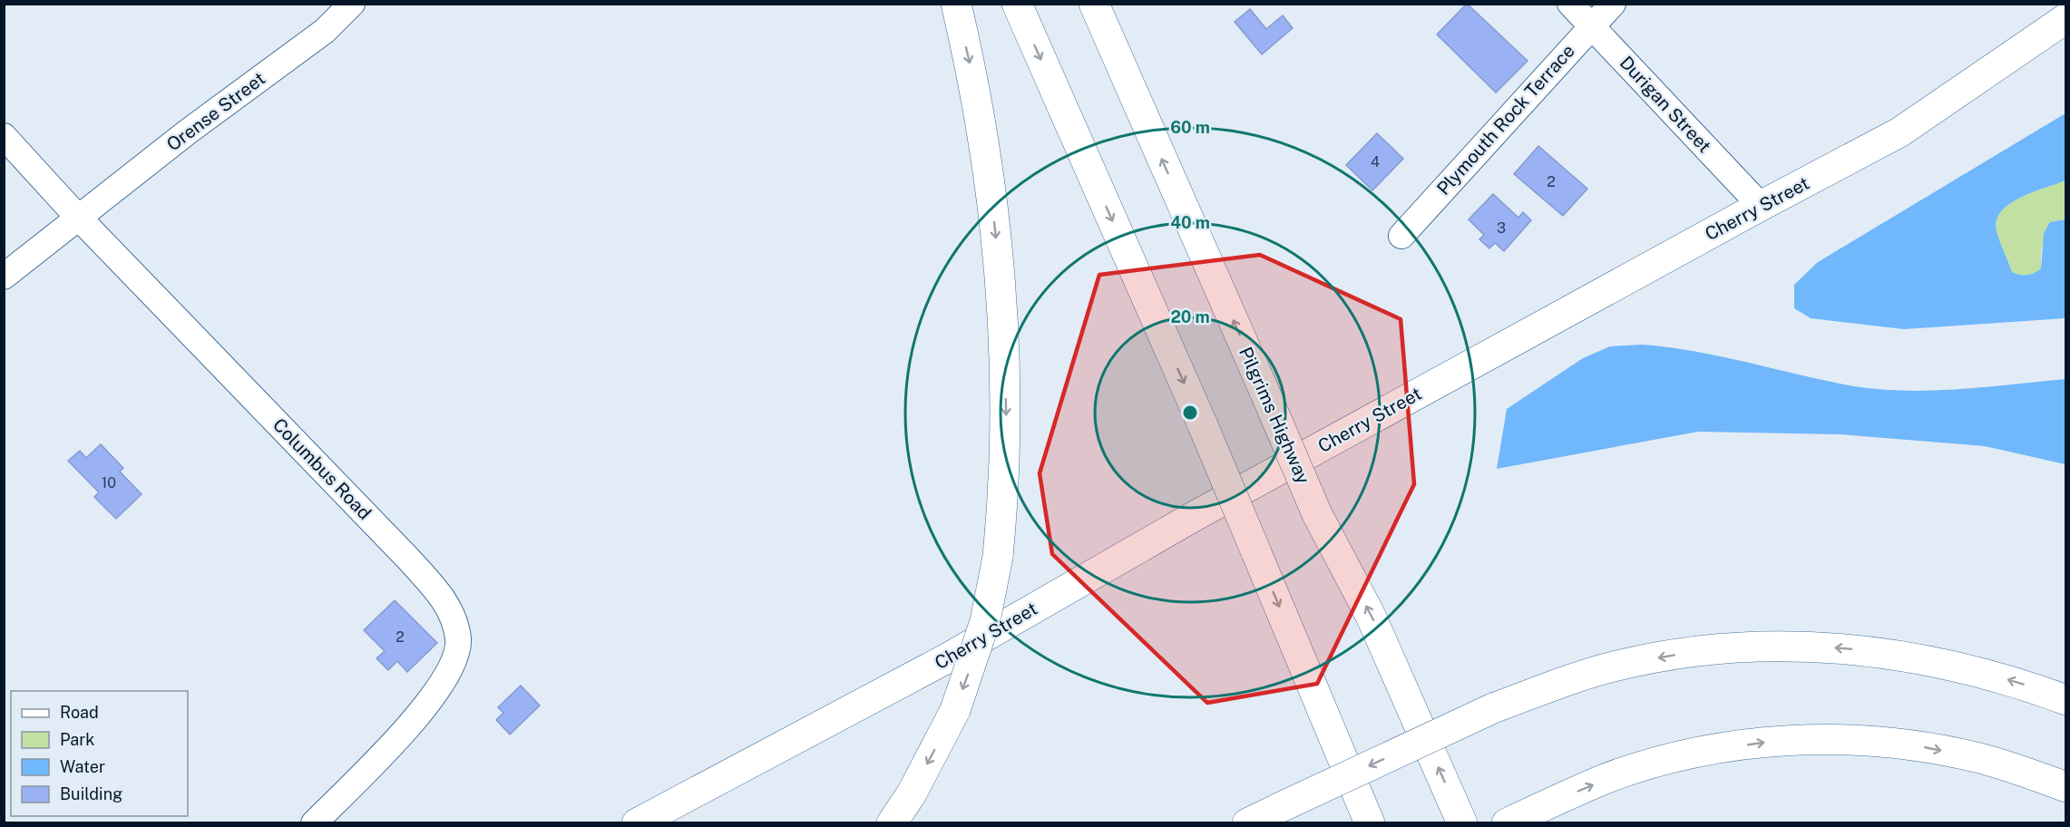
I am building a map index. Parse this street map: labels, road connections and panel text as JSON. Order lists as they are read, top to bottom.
{
  "streets": {
    "main road": ["Cherry Street", "Pilgrims Highway"],
    "street": [
      "Durigan Street",
      "Orense Street",
      "Plymouth Rock Terrace",
      "Columbus Road"
    ]
  },
  "crossings": [
    ["Durigan Street", "Plymouth Rock Terrace"],
    ["Durigan Street", "Cherry Street"],
    ["Orense Street", "Columbus Road"]
  ],
  "house_numbers": [
    "4",
    "2",
    "3",
    "10",
    "2"
  ],
  "legend": [
    "Road",
    "Park",
    "Water",
    "Building"
  ],
  "rings": ["60 m", "40 m", "20 m"]
}
